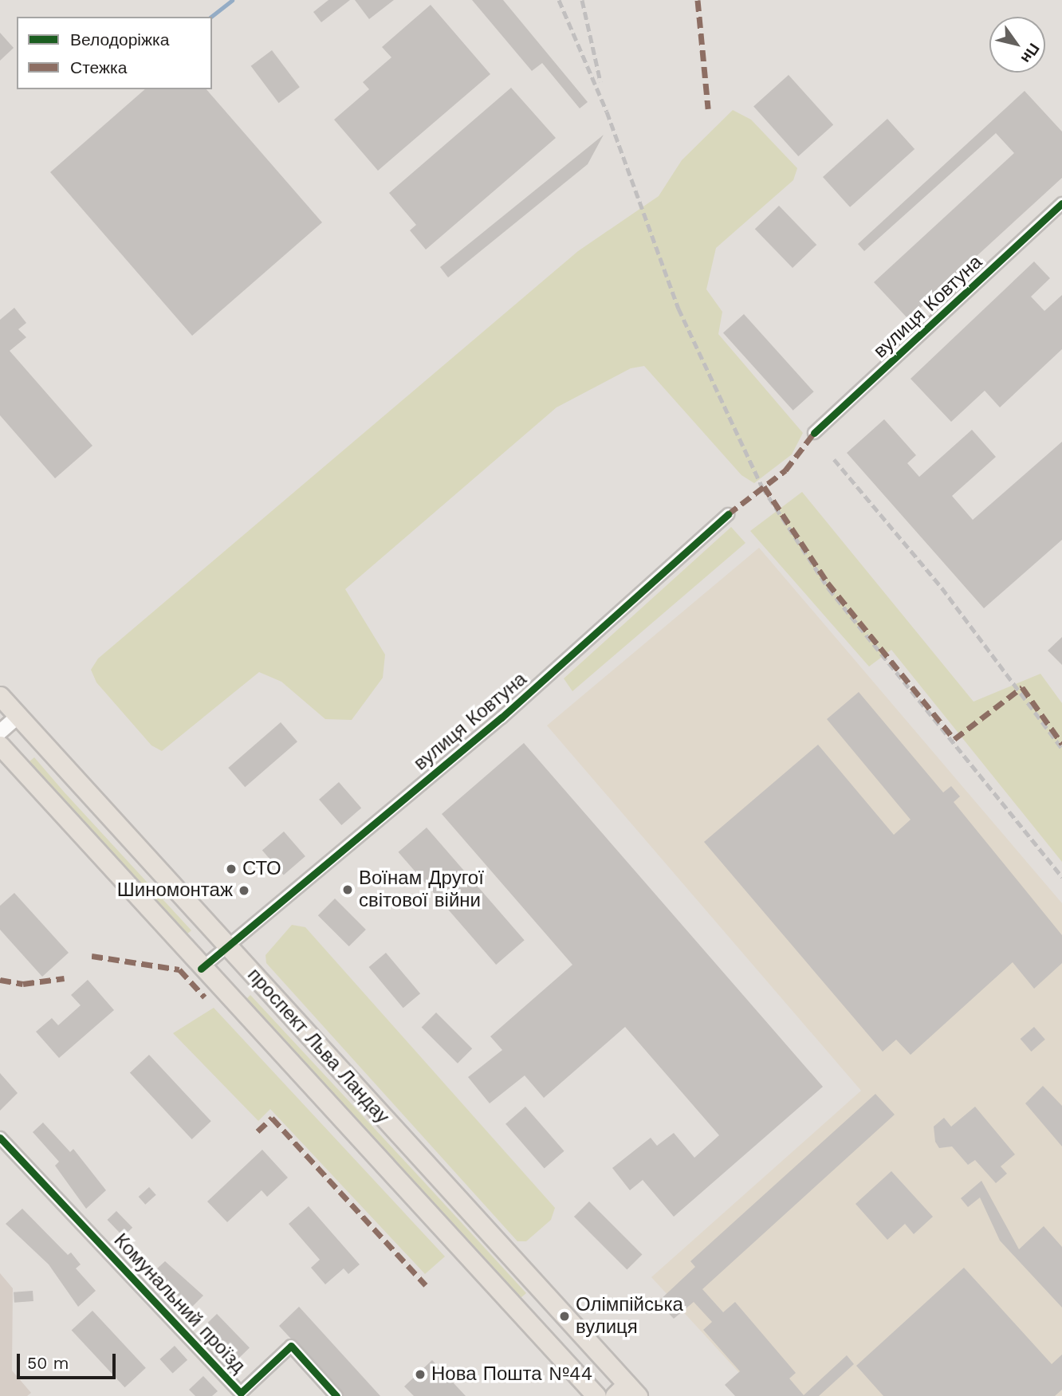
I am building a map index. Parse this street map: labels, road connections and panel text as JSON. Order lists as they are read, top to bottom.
{
  "streets": {
    "main road": ["проспект Льва Ландау"],
    "street": ["вулиця Ковтуна", "Комунальний проїзд"]
  },
  "crossings": [
    ["вулиця Ковтуна", "проспект Льва Ландау"]
  ],
  "places": [
    "СТО",
    "Воїнам Другої світової війни",
    "Шиномонтаж",
    "Олімпійська вулиця",
    "Нова Пошта №44"
  ],
  "legend": ["Велодоріжка", "Стежка"],
  "scale_bar": "50 m",
  "north": "bottom right"
}
